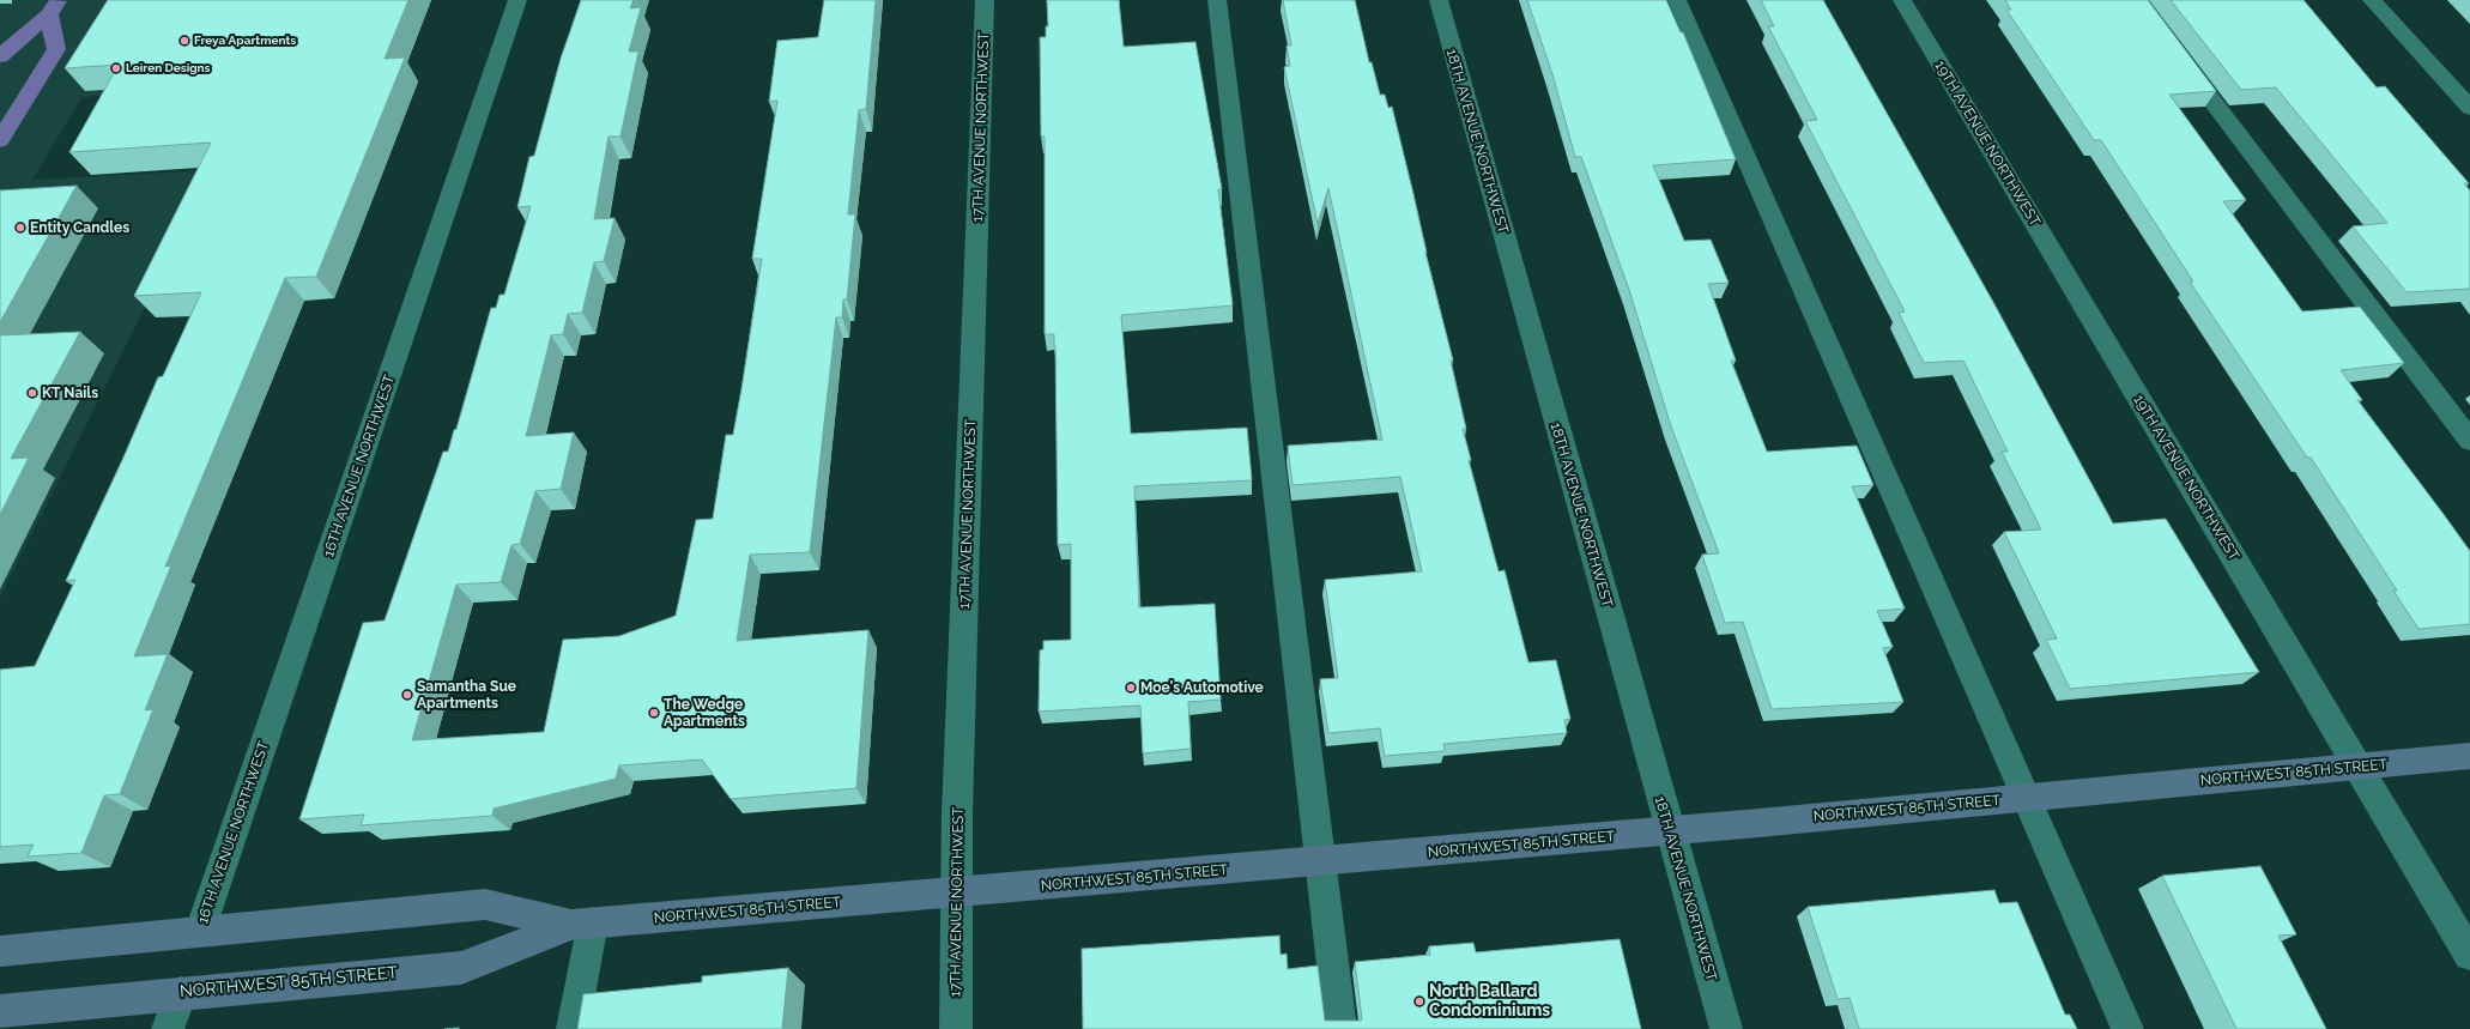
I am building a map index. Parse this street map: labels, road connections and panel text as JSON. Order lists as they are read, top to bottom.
{
  "streets": {
    "street": [
      "17TH AVENUE NORTHWEST",
      "18TH AVENUE NORTHWEST",
      "19TH AVENUE NORTHWEST",
      "16TH AVENUE NORTHWEST",
      "NORTHWEST 85TH STREET"
    ]
  },
  "crossings": [
    ["17TH AVENUE NORTHWEST", "NORTHWEST 85TH STREET"],
    ["18TH AVENUE NORTHWEST", "NORTHWEST 85TH STREET"],
    ["19TH AVENUE NORTHWEST", "NORTHWEST 85TH STREET"],
    ["16TH AVENUE NORTHWEST", "NORTHWEST 85TH STREET"]
  ],
  "places": [
    "Freya Apartments",
    "Leiren Designs",
    "Entity Candles",
    "KT Nails",
    "Moe's Automotive",
    "Samantha Sue Apartments",
    "The Wedge Apartments",
    "North Ballard Condominiums"
  ]
}
